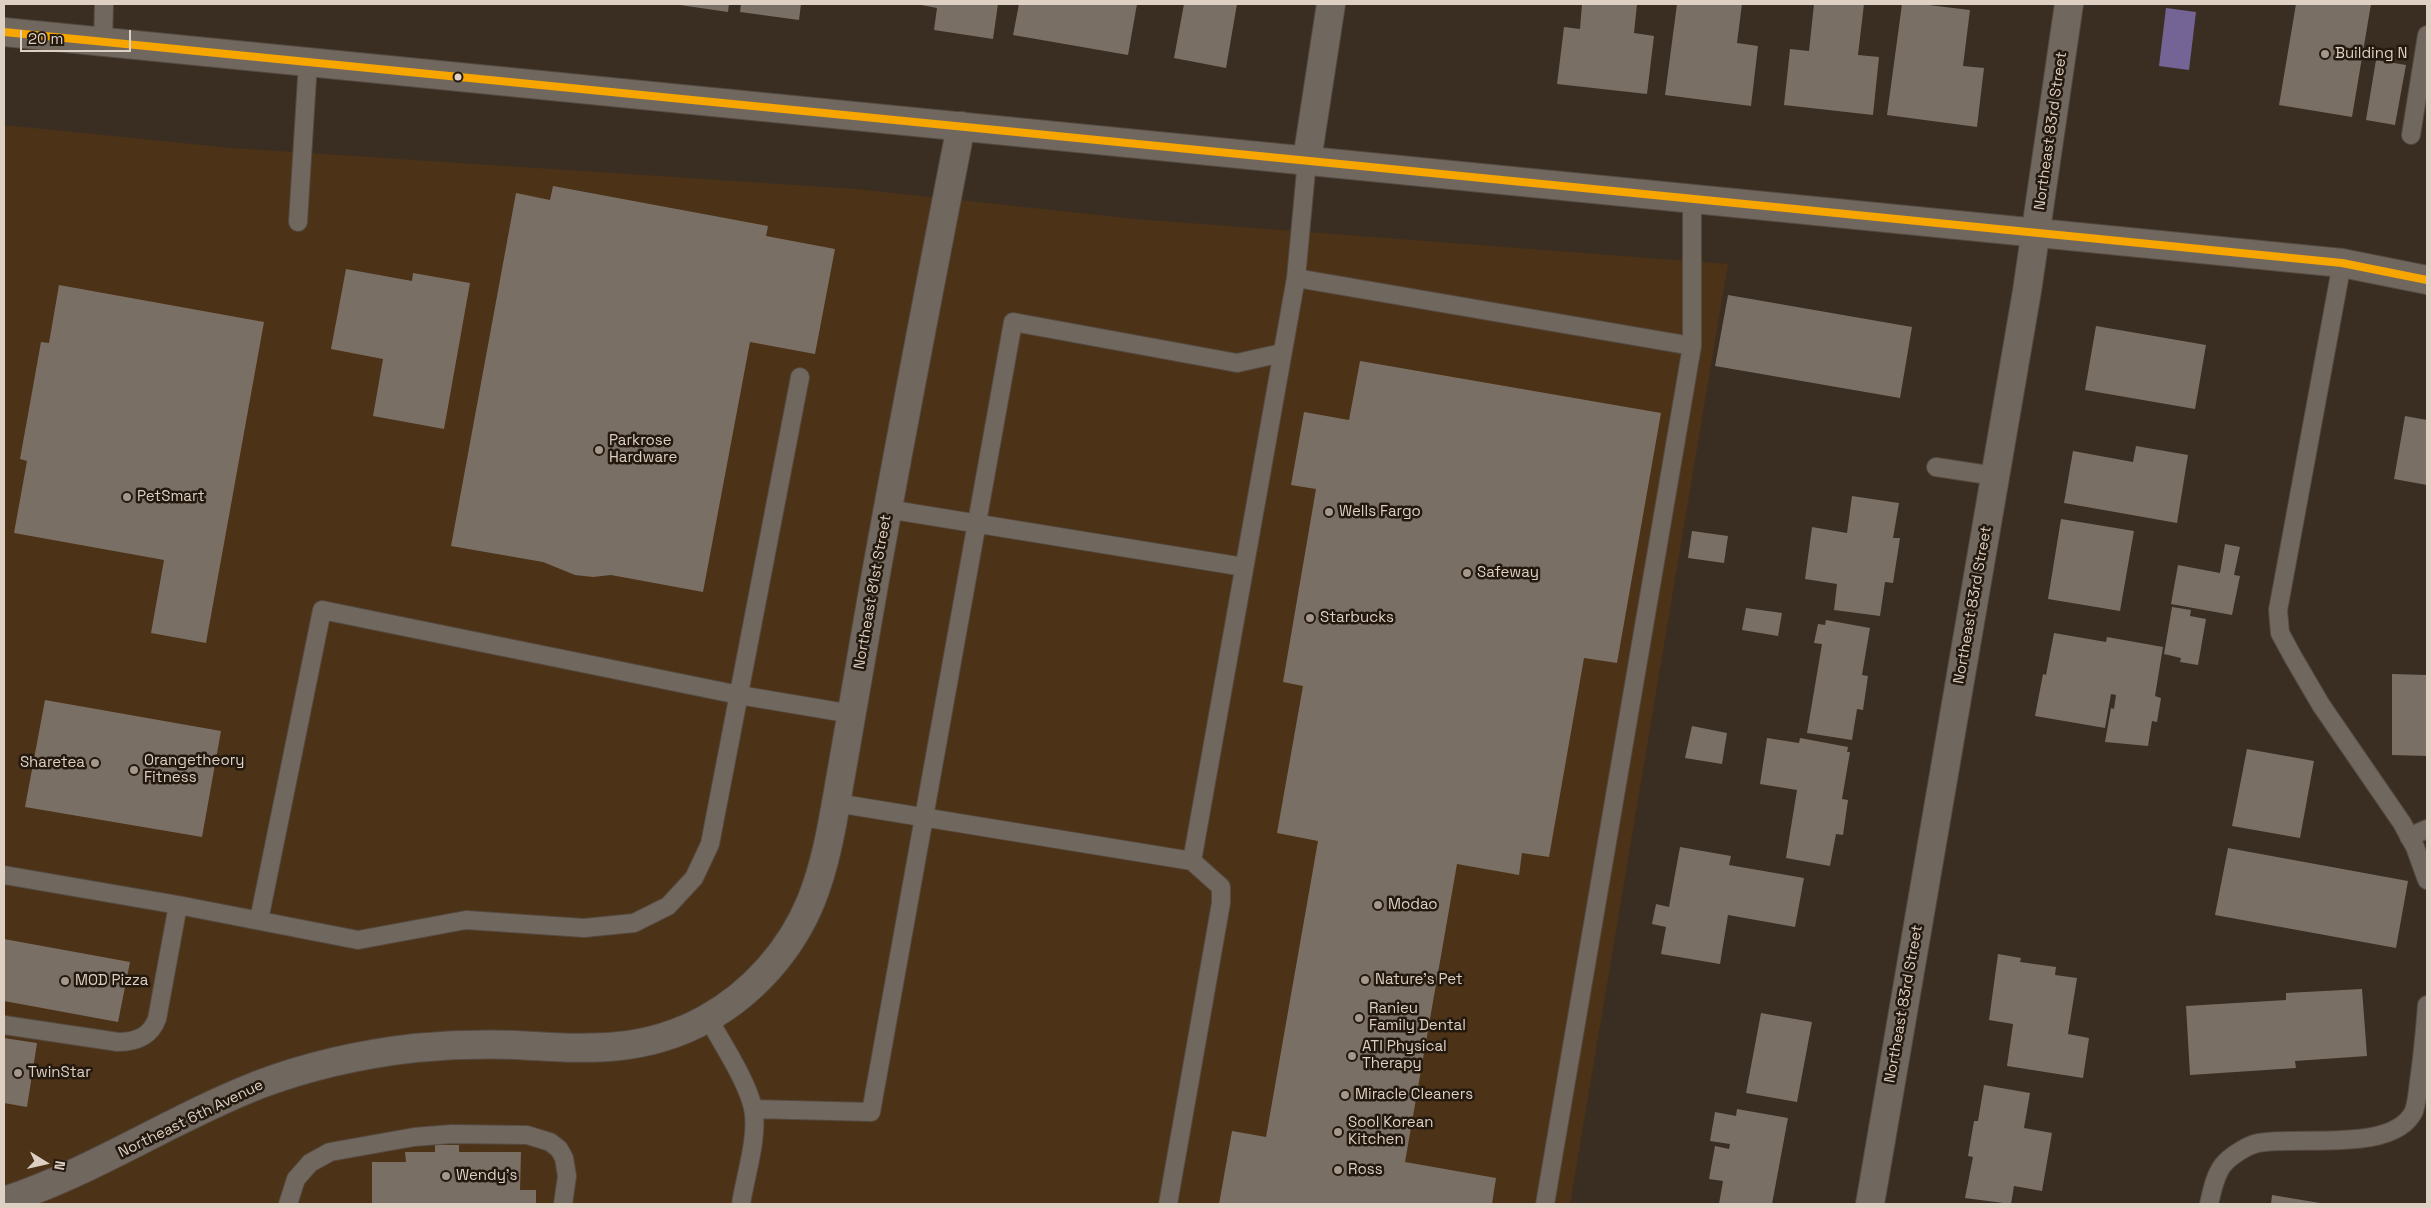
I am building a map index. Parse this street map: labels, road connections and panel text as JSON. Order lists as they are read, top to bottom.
{
  "streets": {
    "street": ["Northeast 83rd Street", "Northeast 81st Street", "Northeast 6th Avenue"]
  },
  "crossings": [
    ["Northeast 81st Street", "Northeast 6th Avenue"]
  ],
  "places": [
    "Building N",
    "Parkrose Hardware",
    "PetSmart",
    "Wells Fargo",
    "Safeway",
    "Starbucks",
    "Sharetea",
    "Orangetheory Fitness",
    "Modao",
    "Nature's Pet",
    "MOD Pizza",
    "Ranieu Family Dental",
    "ATI Physical Therapy",
    "TwinStar",
    "Miracle Cleaners",
    "Sool Korean Kitchen",
    "Ross",
    "Wendy's"
  ],
  "scale_bar": "20 m",
  "north": "right"
}
